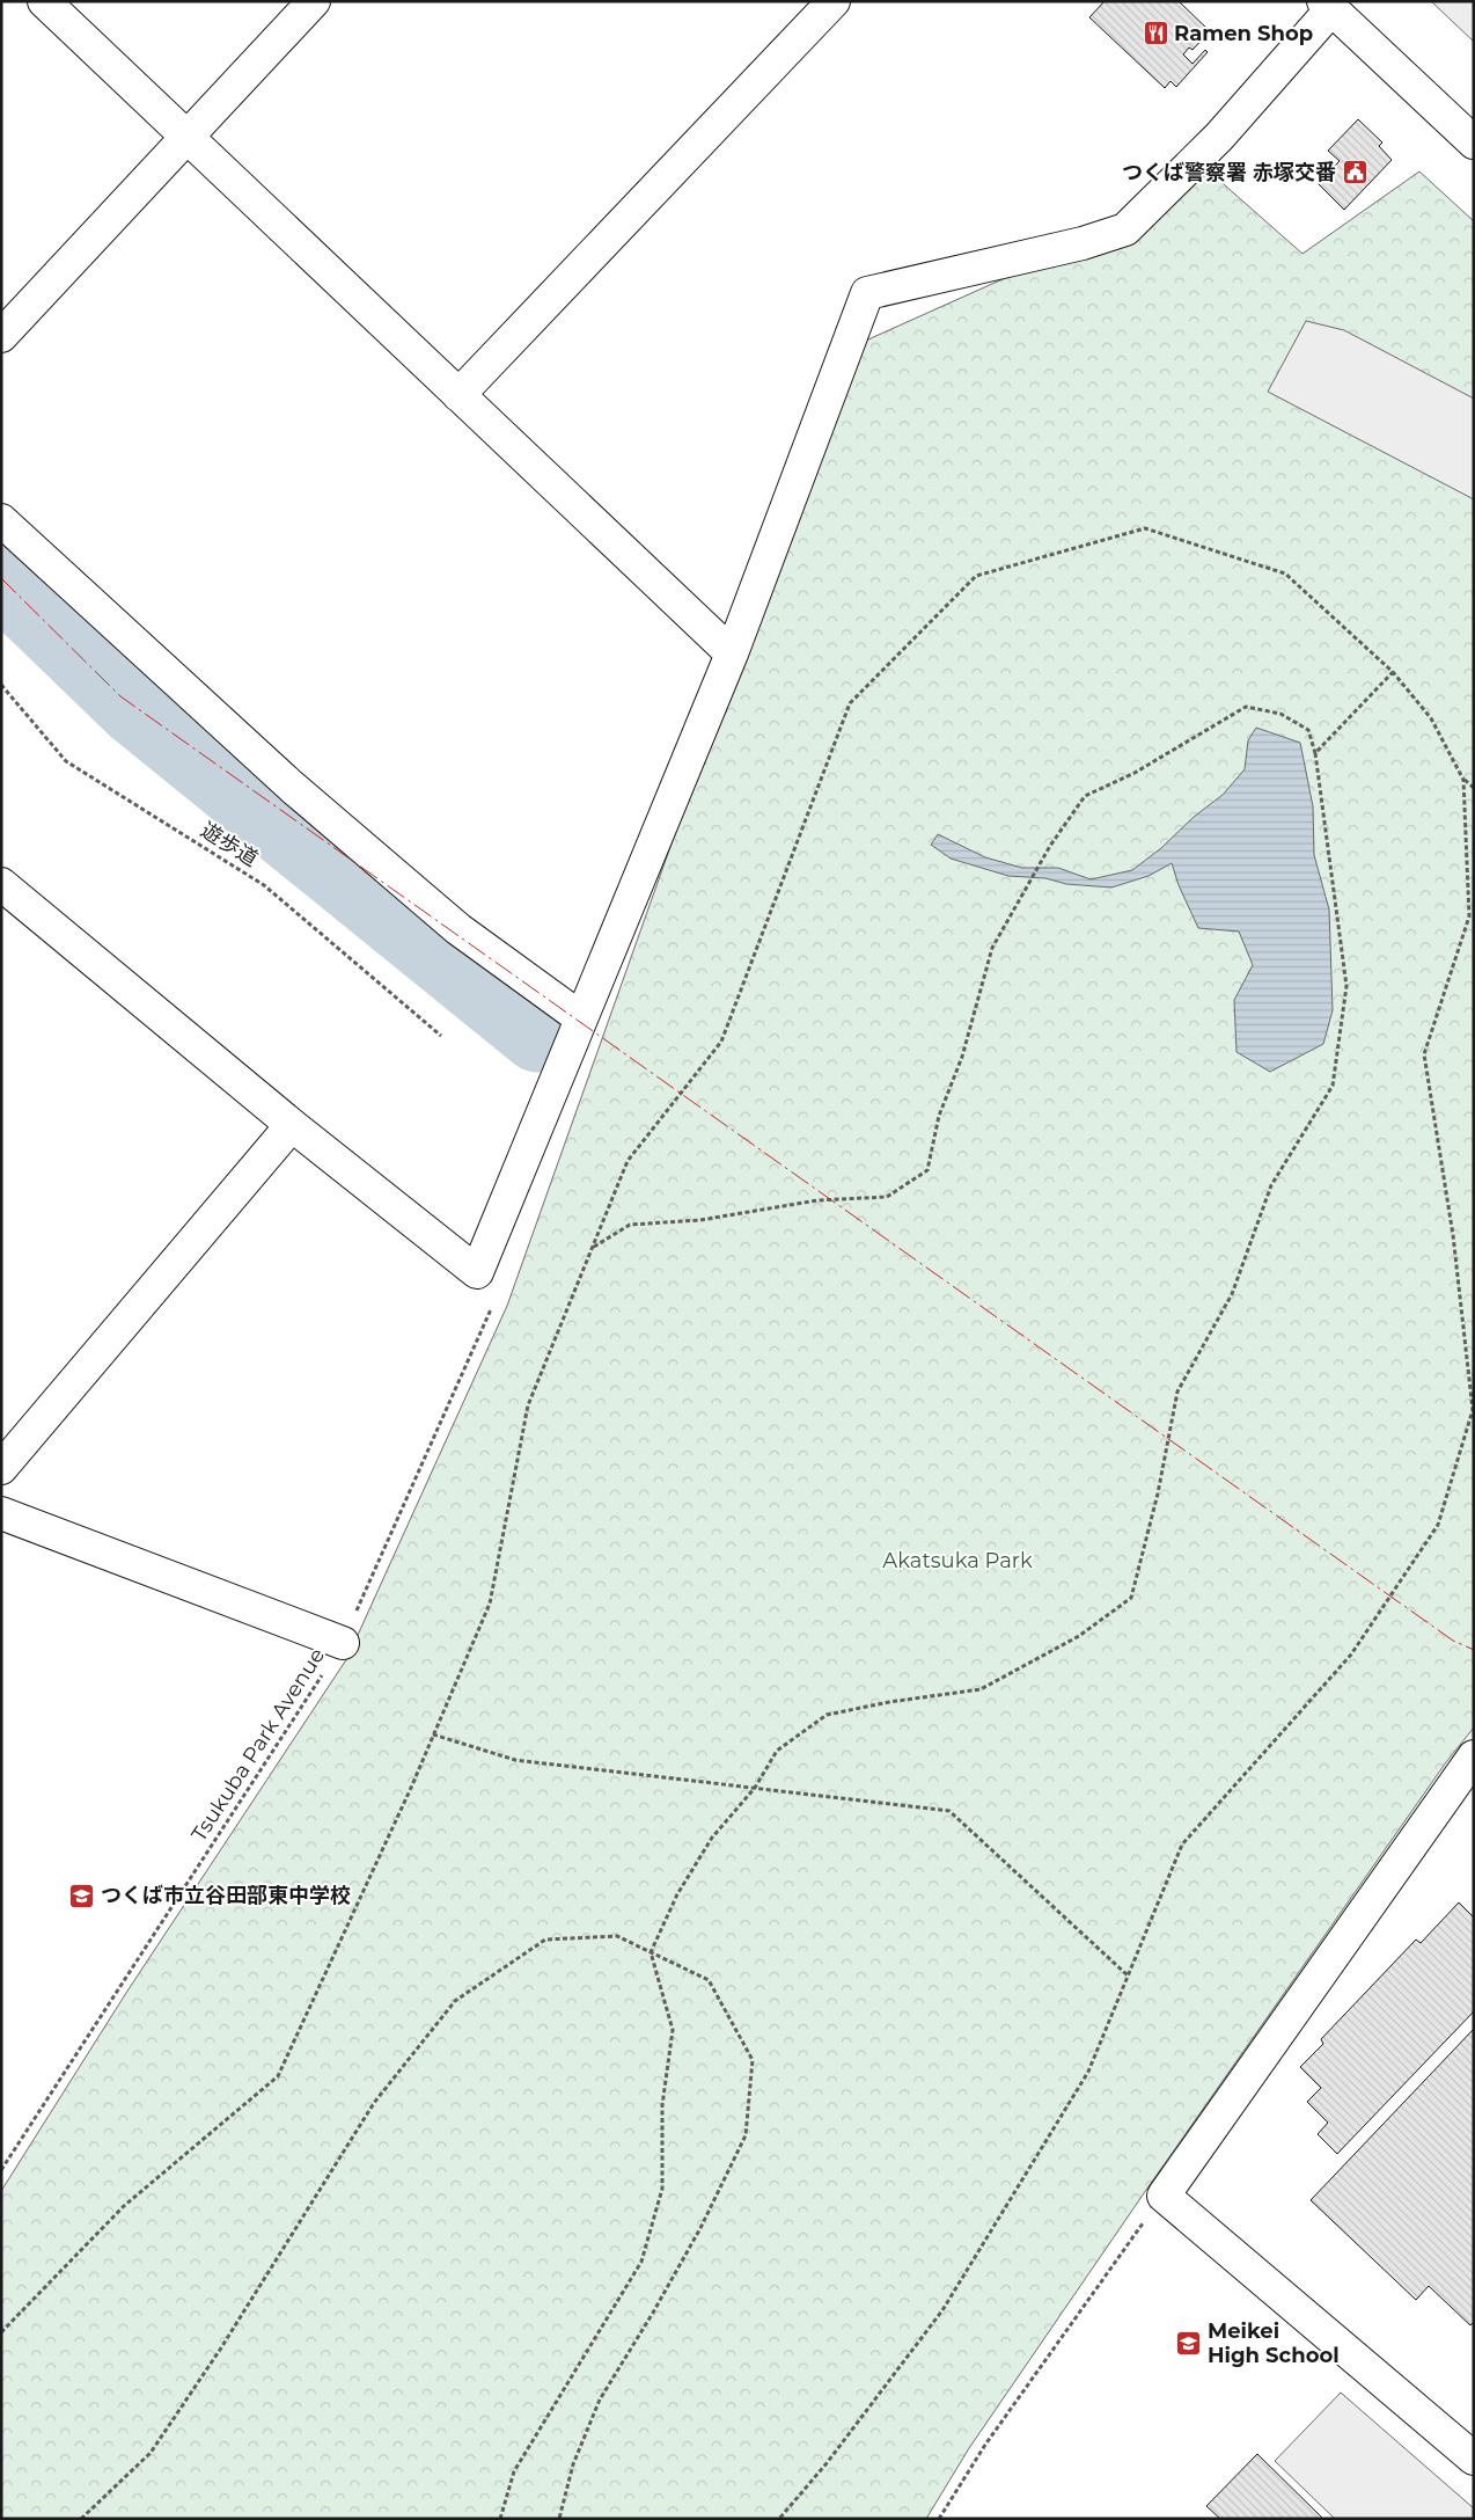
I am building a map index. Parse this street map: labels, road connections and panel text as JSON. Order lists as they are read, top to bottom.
{
  "streets": {
    "path": ["遊歩道", "Tsukuba Park Avenue"]
  },
  "parks": ["Akatsuka Park"],
  "places": {
    "restaurant": ["Ramen Shop"],
    "public building": ["つくば警察署 赤塚交番"],
    "school or university": ["つくば市立谷田部東中学校", "Meikei High School"]
  }
}
